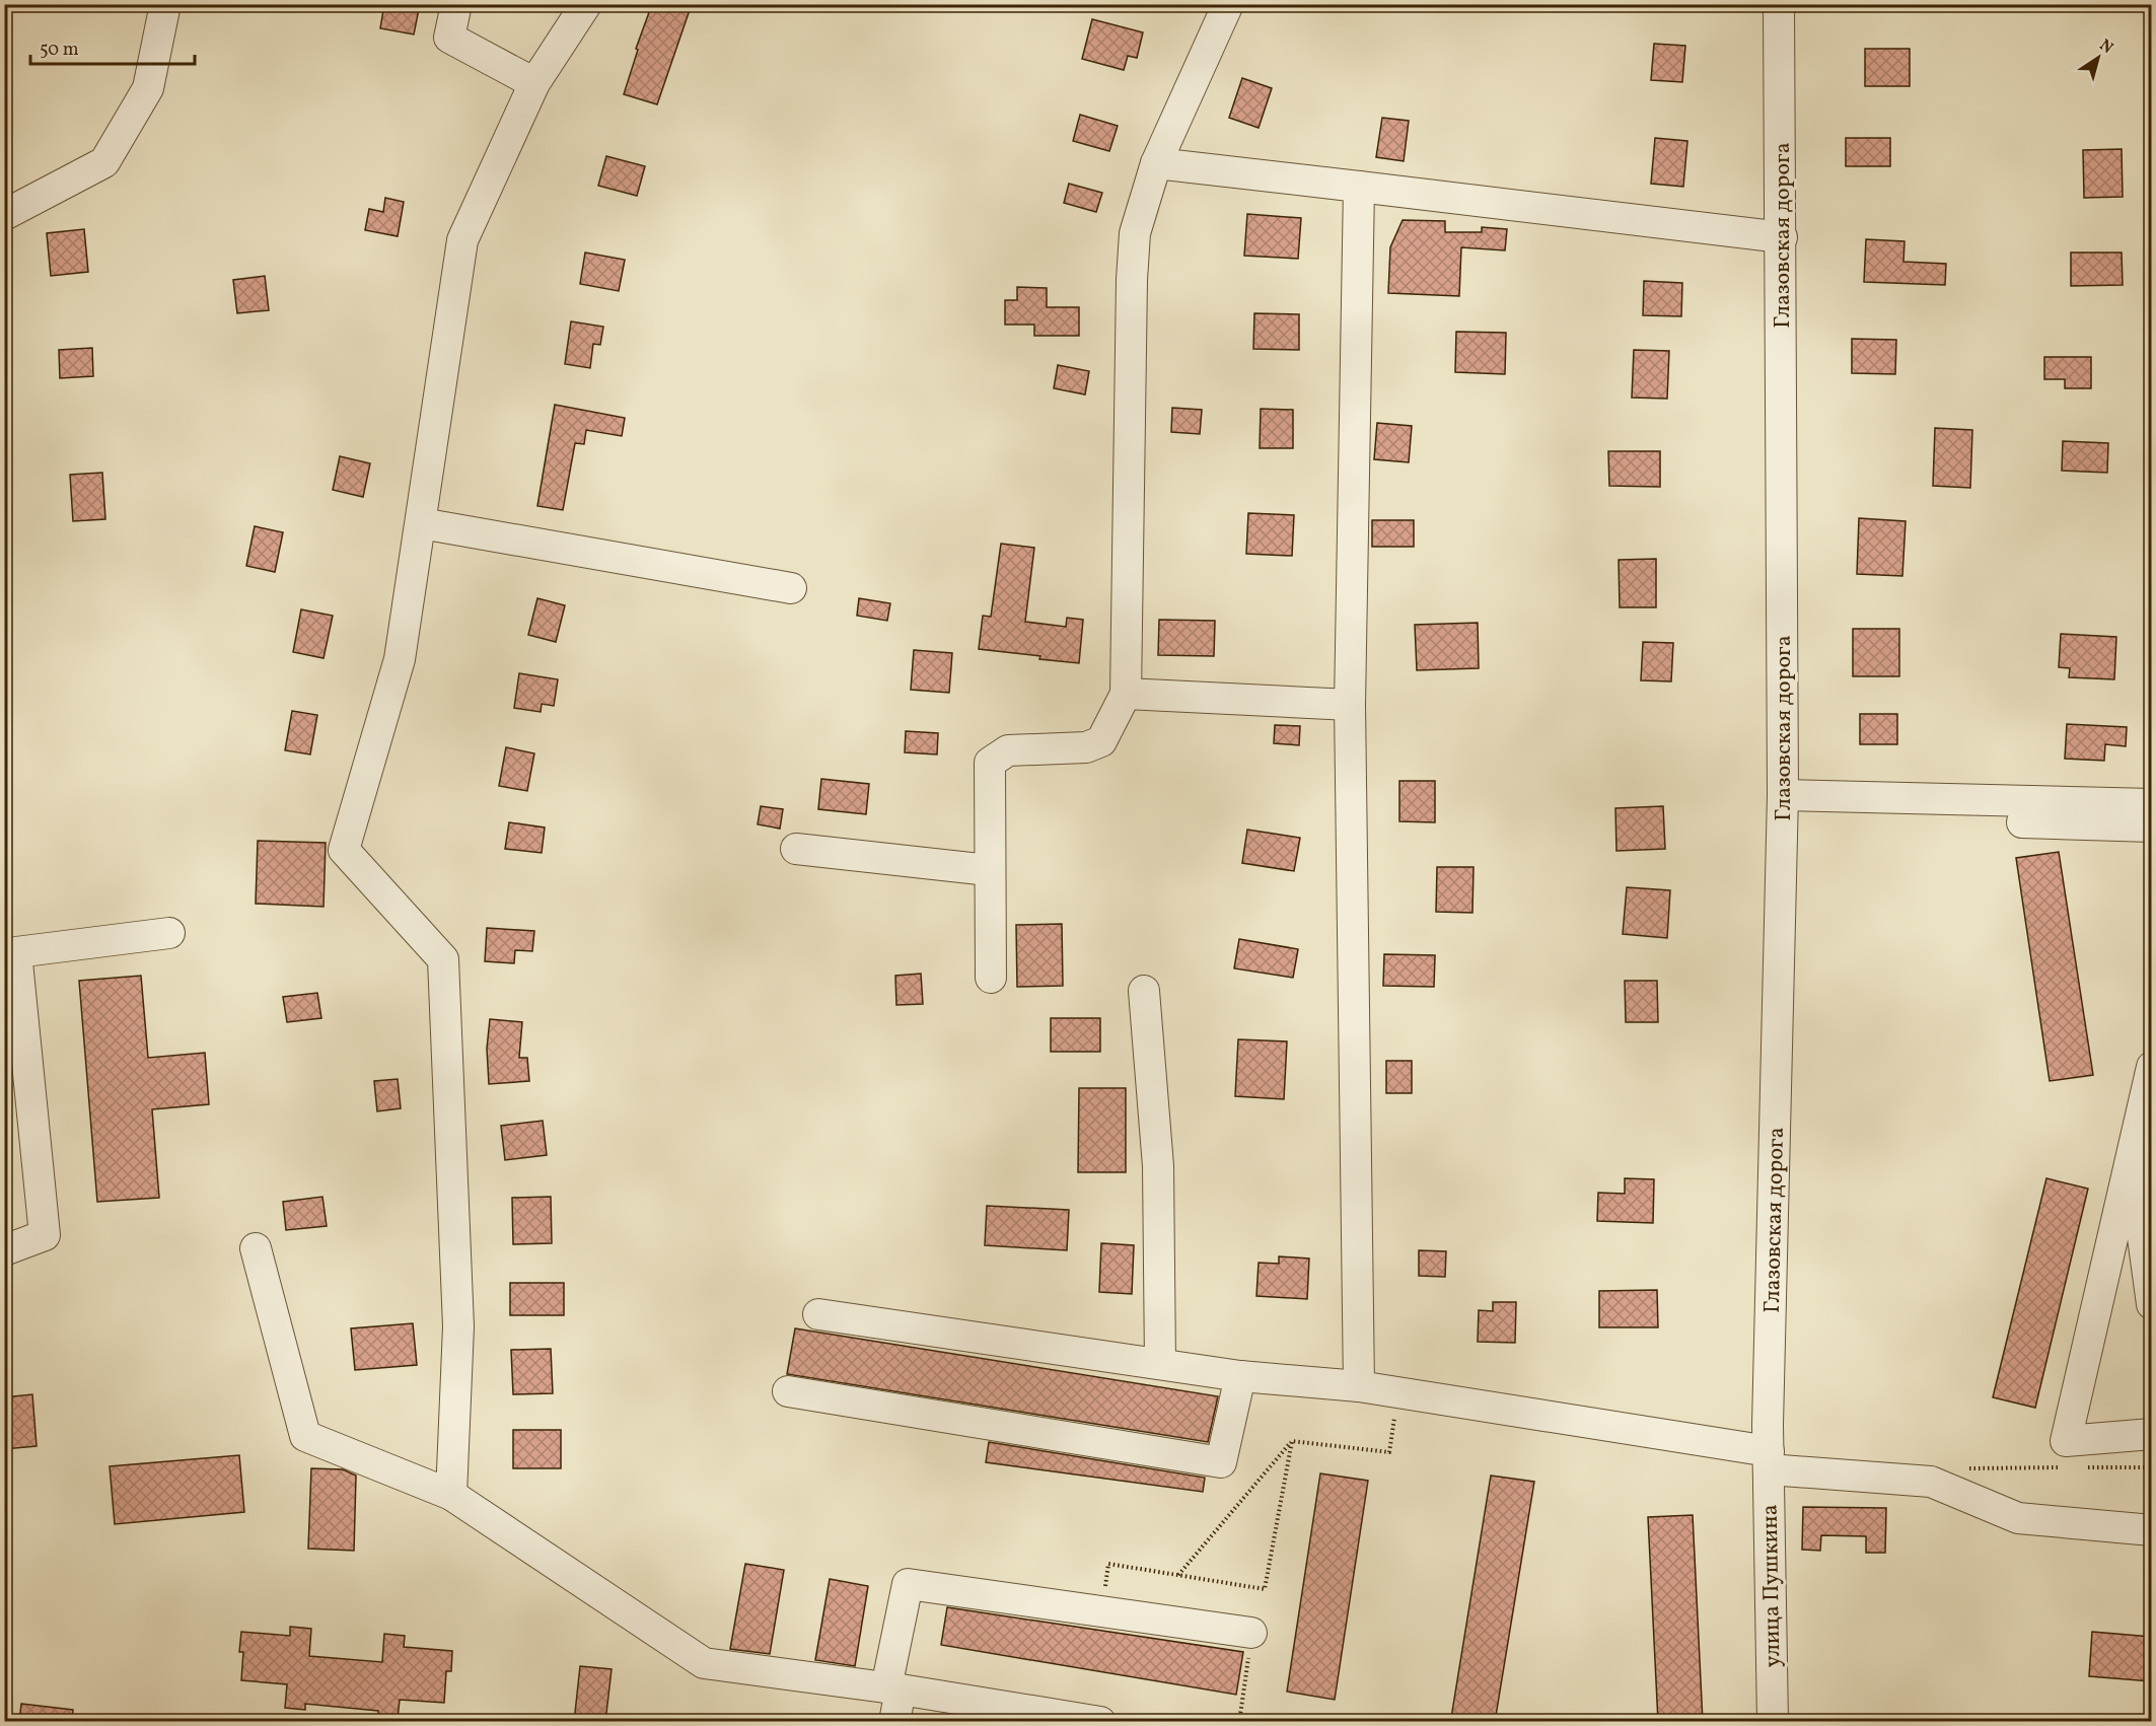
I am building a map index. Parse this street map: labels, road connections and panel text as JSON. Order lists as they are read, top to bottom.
{
  "streets": {
    "street": ["Глазовская дорога", "улица Пушкина"]
  },
  "crossings": [
    ["Глазовская дорога", "улица Пушкина"]
  ],
  "scale_bar": "50 m",
  "north": "top right"
}
